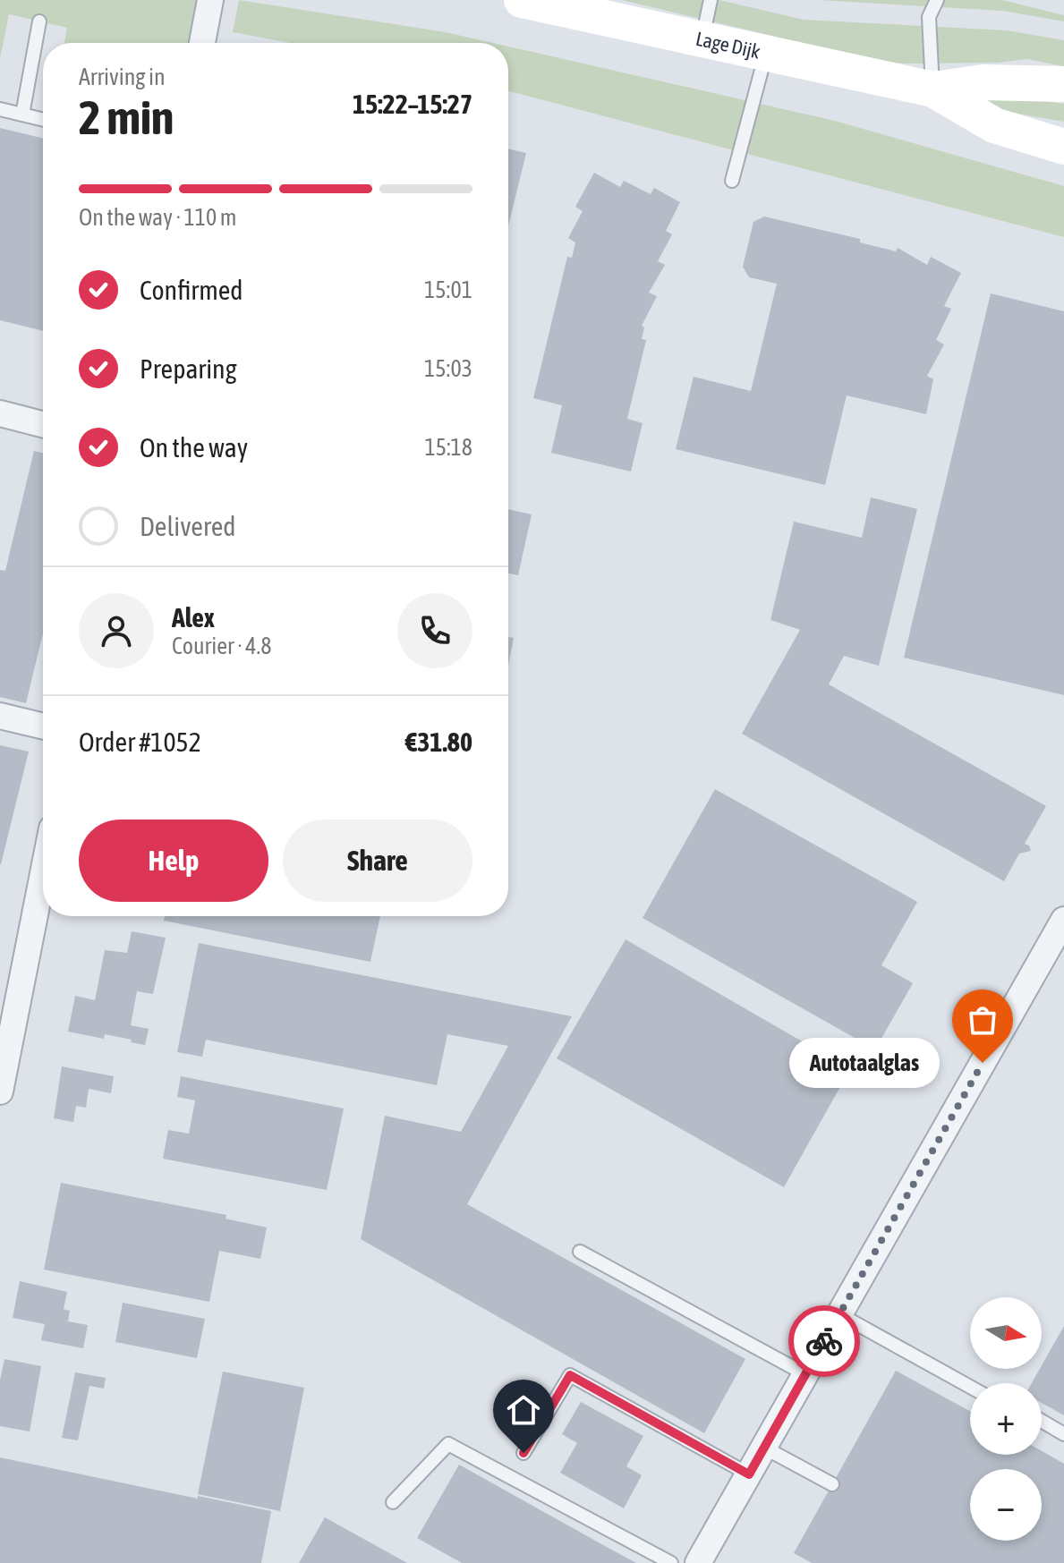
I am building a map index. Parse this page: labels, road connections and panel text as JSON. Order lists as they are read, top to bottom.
{
  "streets": {
    "main road": ["Lage Dijk"]
  },
  "places": ["Autotaalglas"],
  "north": "right",
  "page": {
    "heading": ["2 min", "Arriving in", "15:22–15:27"],
    "panel": [
      "Alex",
      "Courier · 4.8",
      "Order #1052",
      "€31.80"
    ],
    "bar": "On the way · 110 m",
    "list": [
      ["Confirmed", "15:01"],
      ["Preparing", "15:03"],
      ["On the way", "15:18"],
      "Delivered"
    ],
    "buttons": ["Help", "Share"],
    "bubble": "Autotaalglas",
    "map_buttons": ["+", "−"]
  }
}
